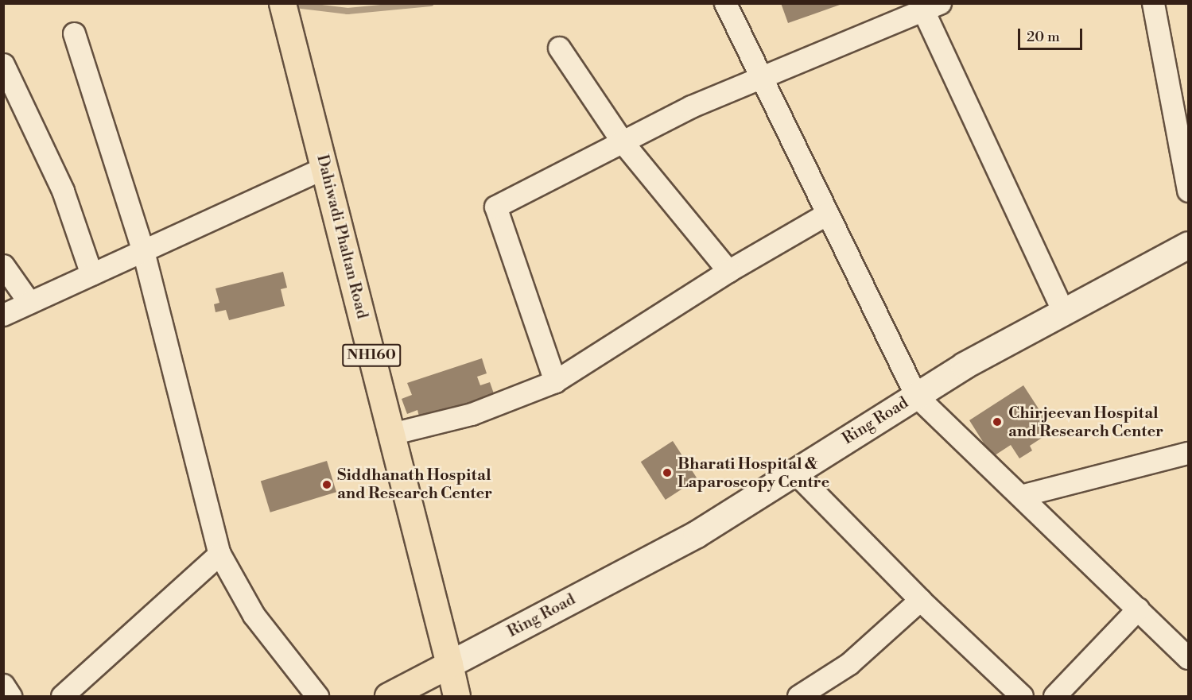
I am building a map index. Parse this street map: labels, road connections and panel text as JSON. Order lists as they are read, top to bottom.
{
  "streets": {
    "main road": ["Dahiwadi Phaltan Road", "NH160", "Ring Road"]
  },
  "crossings": [
    ["Dahiwadi Phaltan Road", "Ring Road"]
  ],
  "places": ["Chirjeevan Hospital and Research Center", "Bharati Hospital & Laparoscopy Centre", "Siddhanath Hospital and Research Center"],
  "scale_bar": "20 m"
}
